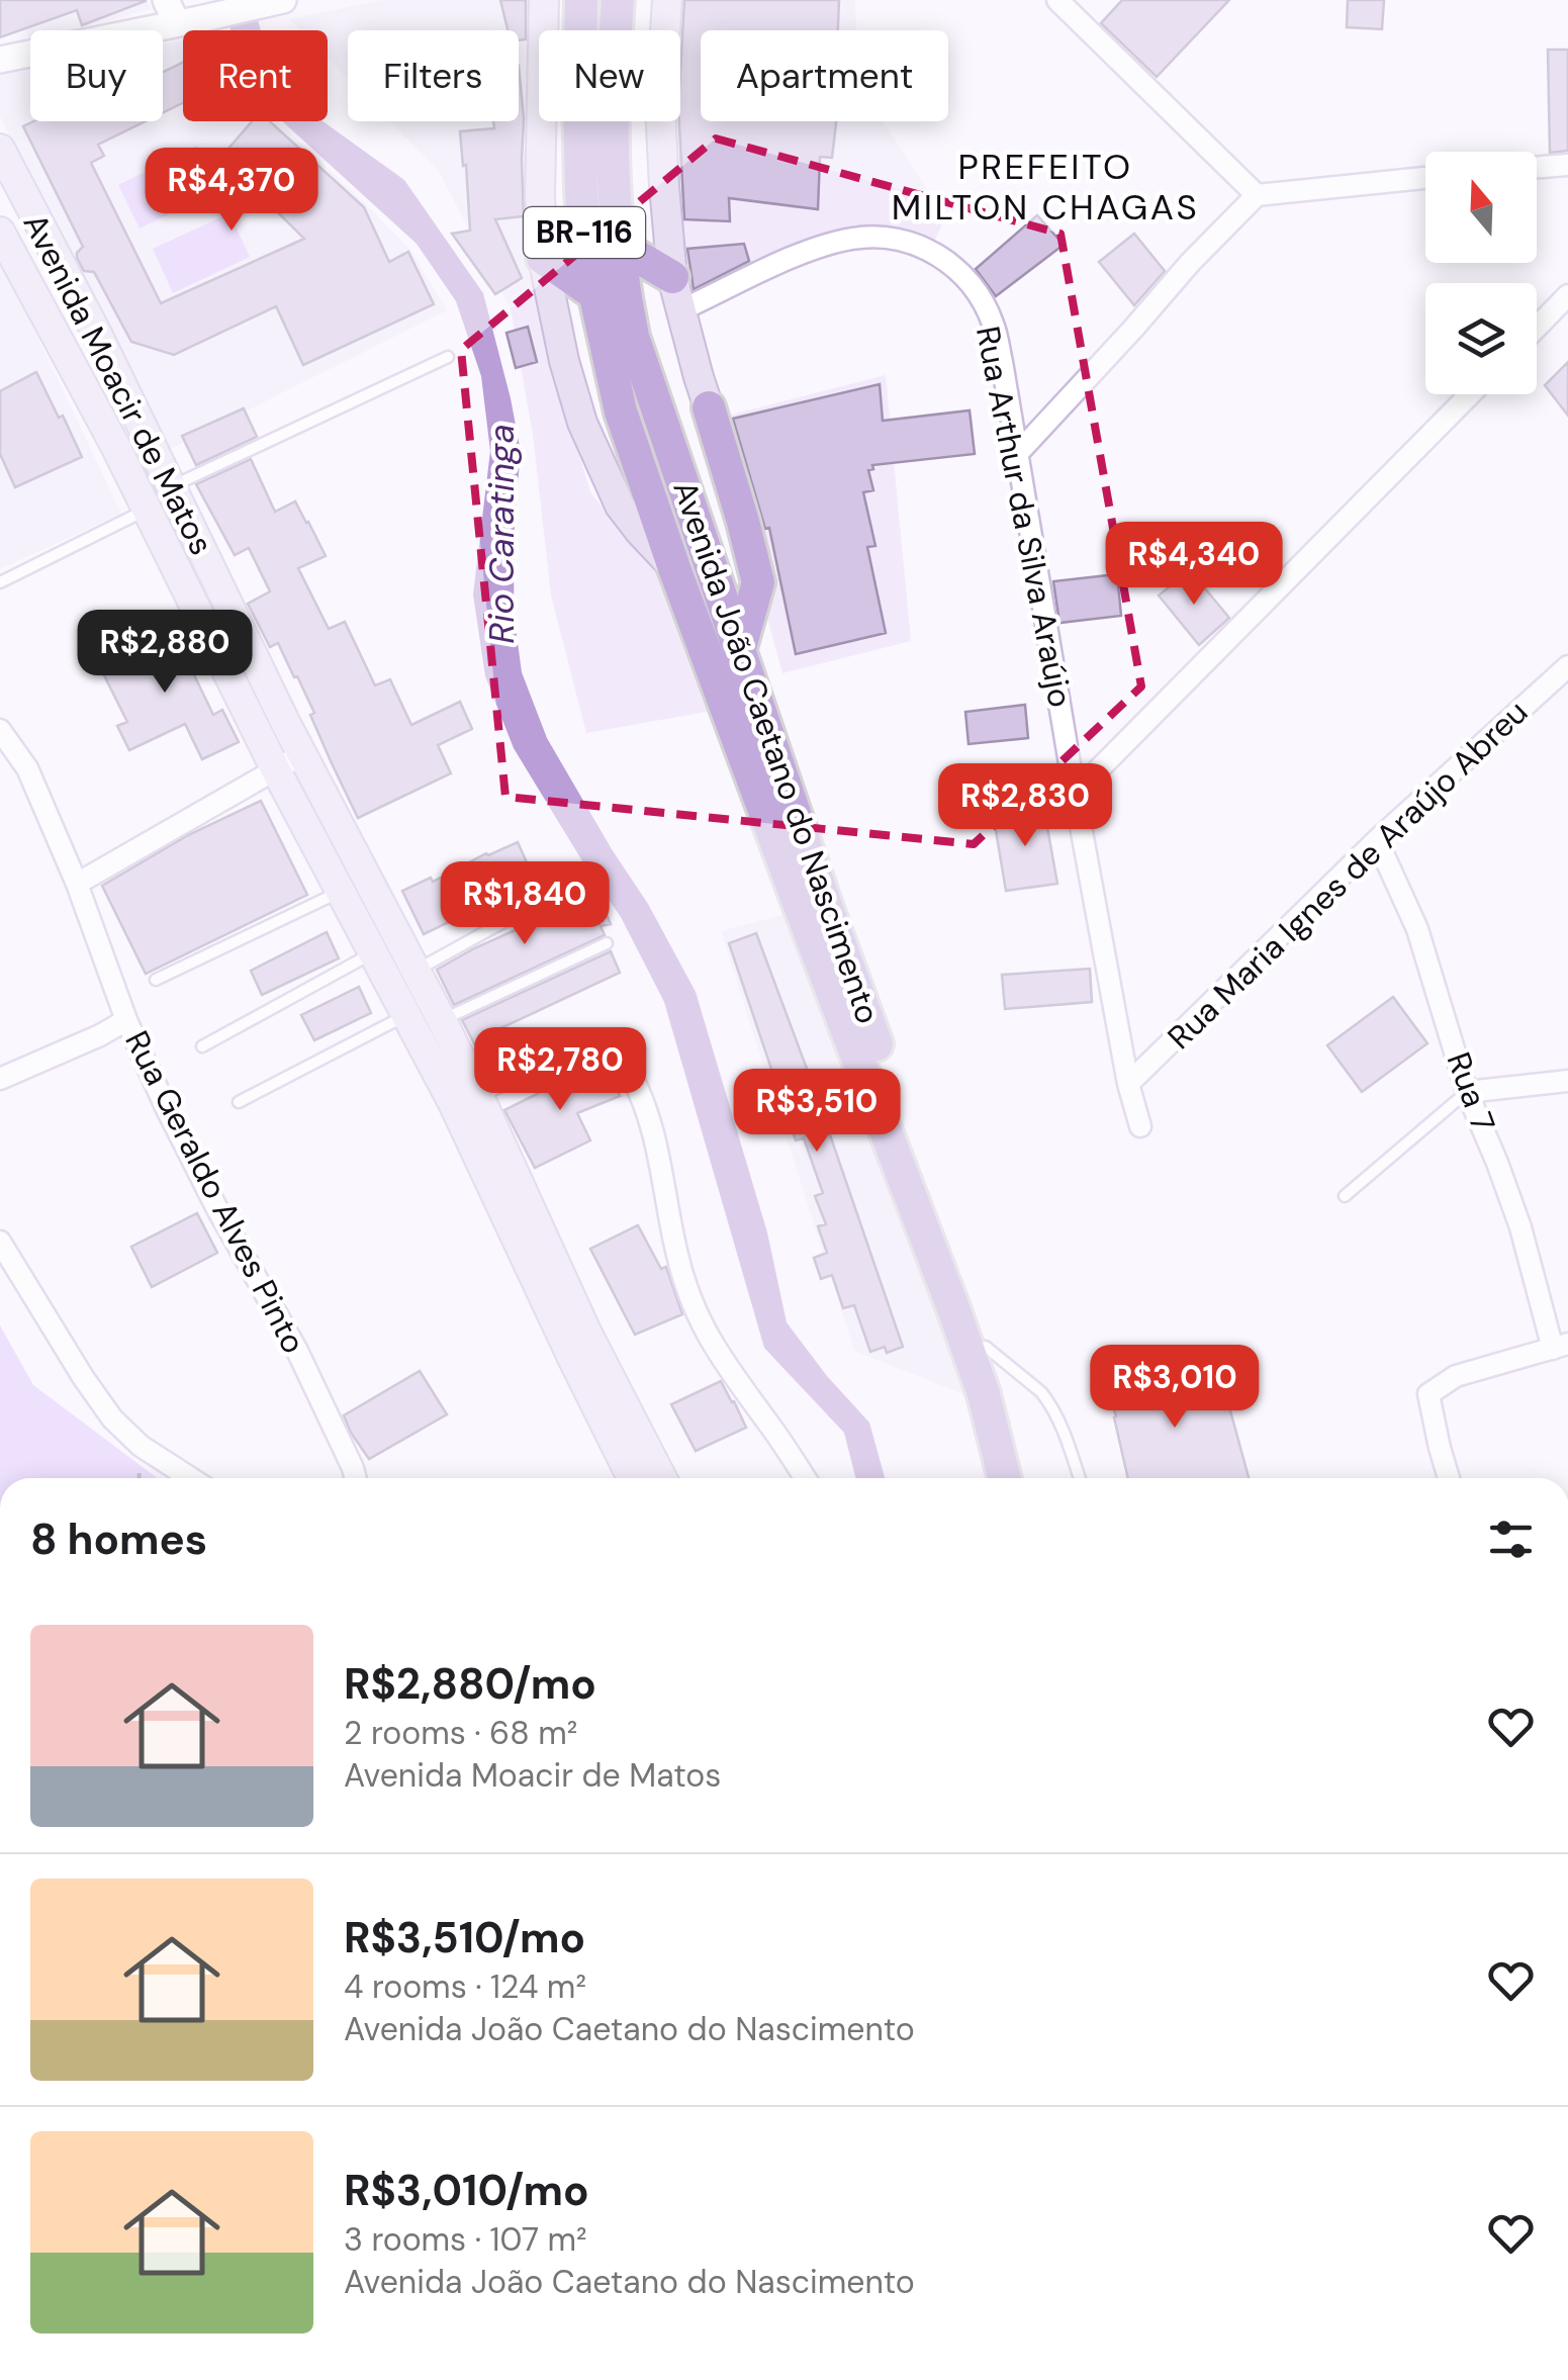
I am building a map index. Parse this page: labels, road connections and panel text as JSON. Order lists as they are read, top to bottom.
{
  "streets": {
    "highway": ["BR-116", "Avenida João Caetano do Nascimento"],
    "main road": ["Avenida Moacir de Matos"],
    "street": [
      "Rua Arthur da Silva Araújo",
      "Rua Maria Ignes de Araújo Abreu",
      "Rua 7",
      "Rua Geraldo Alves Pinto"
    ]
  },
  "crossings": [
    ["Rua Arthur da Silva Araújo", "Rua Maria Ignes de Araújo Abreu"],
    ["Rua Maria Ignes de Araújo Abreu", "Rua 7"]
  ],
  "districts": ["PREFEITO MILTON CHAGAS"],
  "water": ["Rio Caratinga"],
  "north": "top",
  "page": {
    "chip": [
      "Buy",
      "Rent",
      "Filters",
      "New",
      "Apartment"
    ],
    "price": [
      "R$4,370",
      "R$4,340",
      "R$2,880",
      "R$2,830",
      "R$1,840",
      "R$2,780",
      "R$3,510",
      "R$3,010"
    ],
    "heading": "8 homes",
    "list": [
      {
        "name": "R$2,880/mo",
        "note": "2 rooms · 68 m² · Avenida Moacir de Matos"
      },
      {
        "name": "R$3,510/mo",
        "note": "4 rooms · 124 m² · Avenida João Caetano do Nascimento"
      },
      {
        "name": "R$3,010/mo",
        "note": "3 rooms · 107 m² · Avenida João Caetano do Nascimento"
      }
    ]
  }
}
